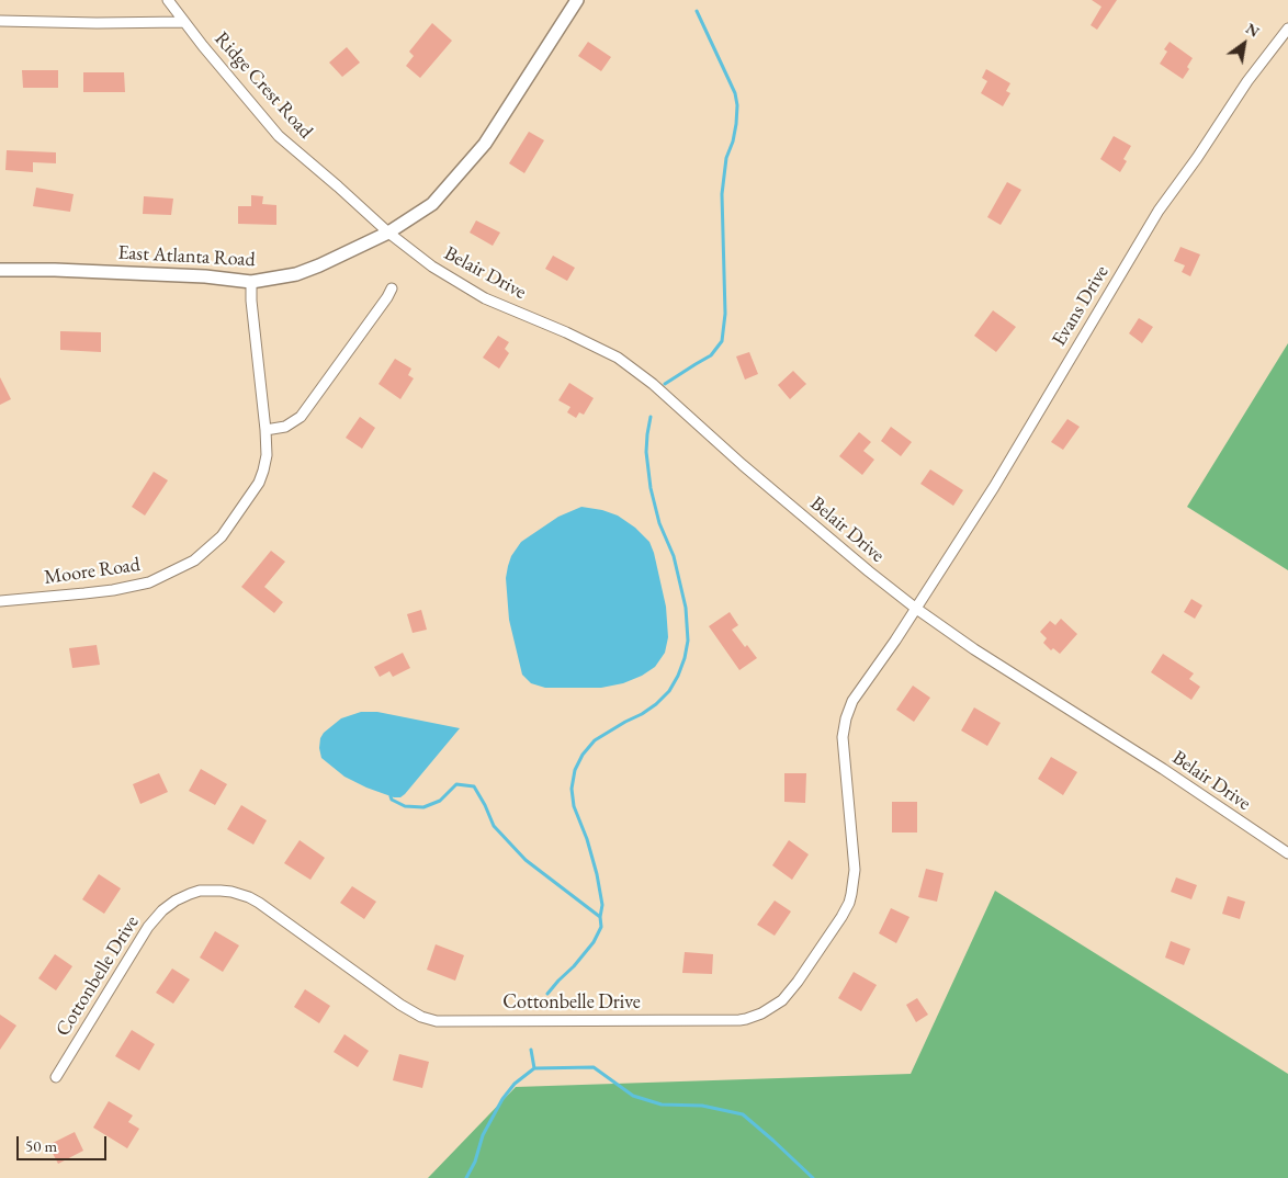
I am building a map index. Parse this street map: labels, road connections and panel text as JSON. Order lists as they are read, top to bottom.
{
  "streets": {
    "street": [
      "Ridge Crest Road",
      "East Atlanta Road",
      "Belair Drive",
      "Evans Drive",
      "Moore Road",
      "Cottonbelle Drive"
    ]
  },
  "crossings": [
    ["Ridge Crest Road", "East Atlanta Road"],
    ["Ridge Crest Road", "Belair Drive"],
    ["East Atlanta Road", "Belair Drive"],
    ["East Atlanta Road", "Moore Road"],
    ["Belair Drive", "Evans Drive"],
    ["Belair Drive", "Cottonbelle Drive"],
    ["Evans Drive", "Cottonbelle Drive"]
  ],
  "scale_bar": "50 m",
  "north": "top right"
}
